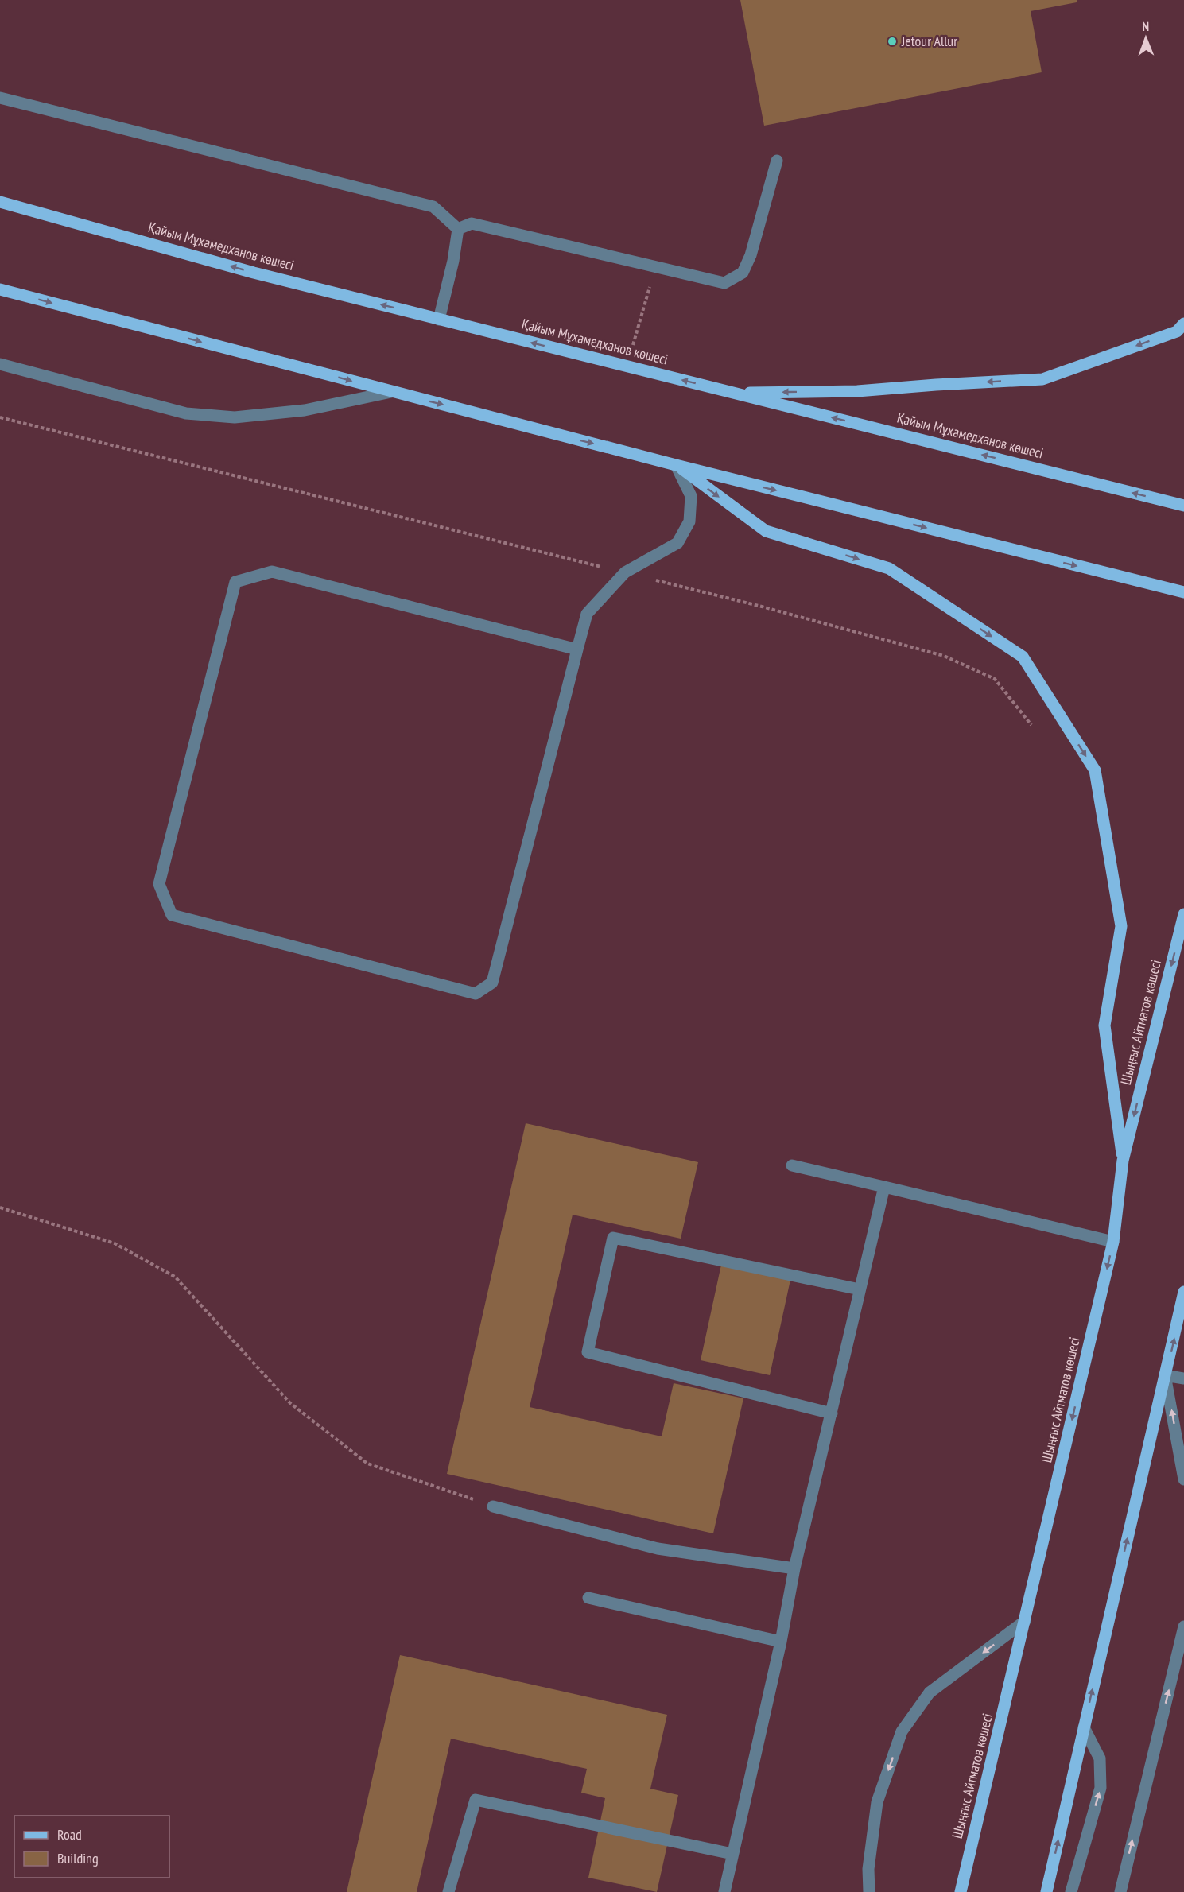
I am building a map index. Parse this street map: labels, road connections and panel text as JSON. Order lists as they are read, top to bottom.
{
  "streets": {
    "main road": ["Қайым Мұхамедханов көшесі", "Шыңғыс Айтматов көшесі"]
  },
  "places": ["Jetour Allur"],
  "legend": ["Road", "Building"],
  "north": "top"
}
